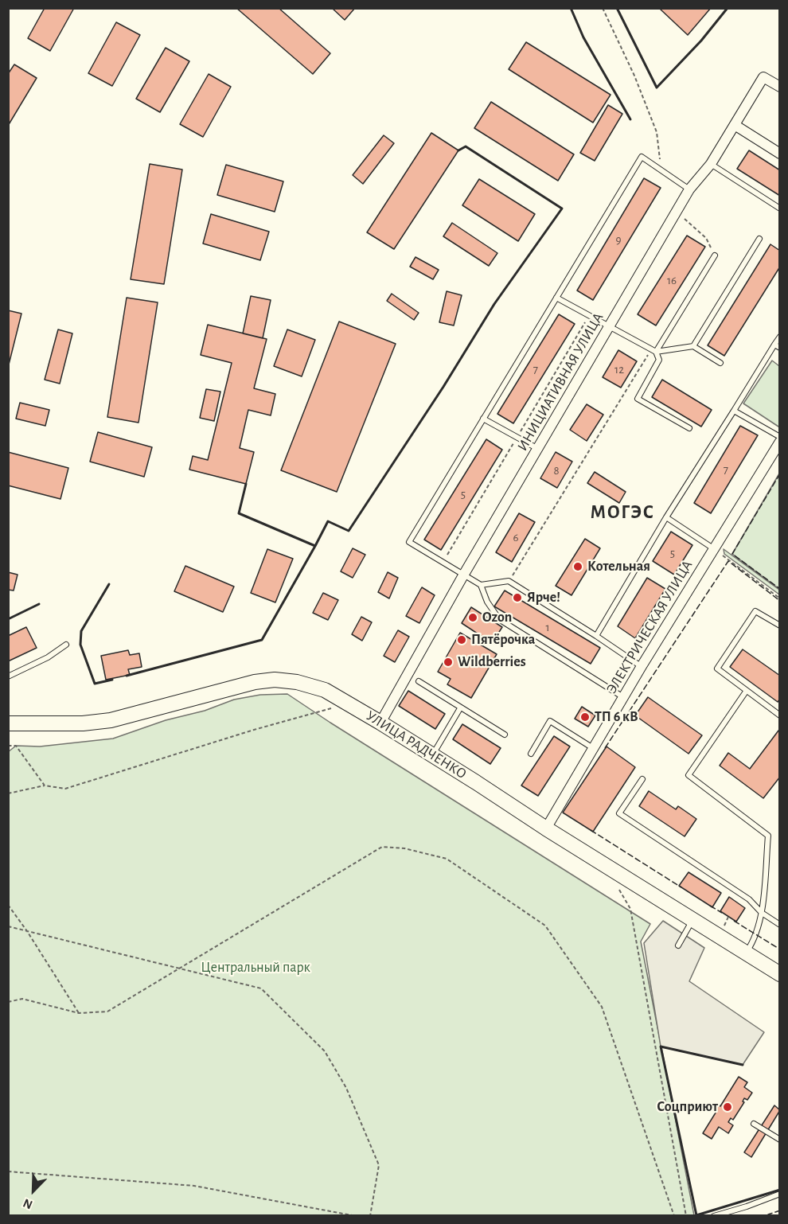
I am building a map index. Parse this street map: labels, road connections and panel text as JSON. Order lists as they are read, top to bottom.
{
  "streets": {
    "street": ["ИНИЦИАТИВНАЯ УЛИЦА", "ЭЛЕКТРИЧЕСКАЯ УЛИЦА", "УЛИЦА РАДЧЕНКО"]
  },
  "crossings": [
    ["ИНИЦИАТИВНАЯ УЛИЦА", "УЛИЦА РАДЧЕНКО"],
    ["ЭЛЕКТРИЧЕСКАЯ УЛИЦА", "УЛИЦА РАДЧЕНКО"]
  ],
  "districts": ["МОГЭС"],
  "parks": ["Центральный парк"],
  "places": [
    "Котельная",
    "Ярче!",
    "Ozon",
    "Пятёрочка",
    "Wildberries",
    "ТП 6 кВ",
    "Соцприют"
  ],
  "house_numbers": [
    "9",
    "16",
    "7",
    "12",
    "7",
    "8",
    "5",
    "6",
    "5",
    "1"
  ],
  "north": "bottom left"
}
